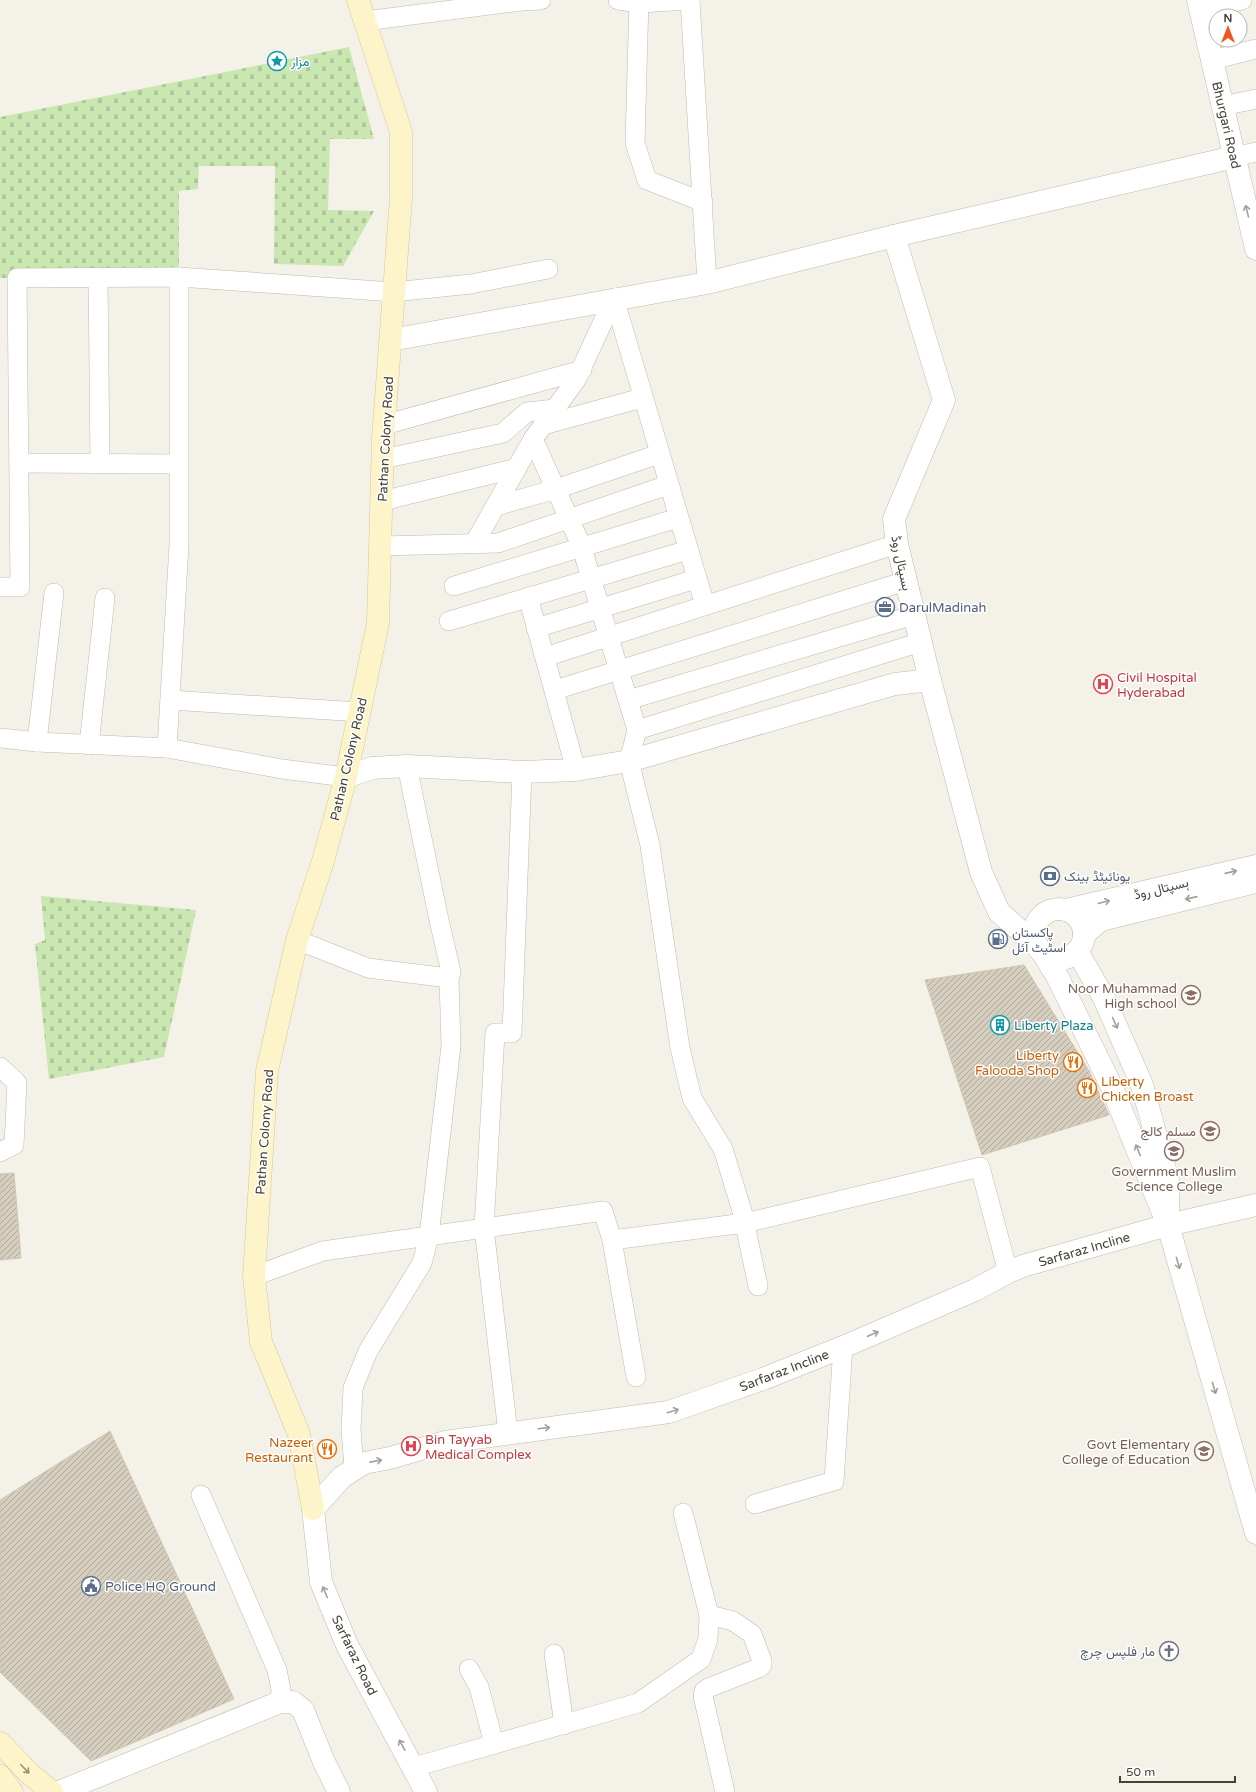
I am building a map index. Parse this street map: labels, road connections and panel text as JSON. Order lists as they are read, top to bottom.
{
  "streets": {
    "main road": ["Pathan Colony Road"],
    "street": [
      "Bhurgari Road",
      "ہسپتال روڈ",
      "Sarfaraz Incline",
      "Sarfaraz Road"
    ]
  },
  "crossings": [
    ["Pathan Colony Road", "Sarfaraz Incline"],
    ["Pathan Colony Road", "Sarfaraz Road"],
    ["Sarfaraz Incline", "Sarfaraz Road"]
  ],
  "one_way": ["Bhurgari Road", "Sarfaraz Incline"],
  "places": {
    "place": ["مزار"],
    "office": ["DarulMadinah"],
    "hospital": ["Civil Hospital Hyderabad", "Bin Tayyab Medical Complex"],
    "bank": ["یونائیٹڈ بینک"],
    "fuel station": ["پاکستان اسٹیٹ آئل"],
    "school or university": [
      "Noor Muhammad High school",
      "مسلم کالج",
      "Government Muslim Science College",
      "Govt Elementary College of Education"
    ],
    "building": ["Liberty Plaza"],
    "restaurant": ["Liberty Falooda Shop", "Liberty Chicken Broast", "Nazeer Restaurant"],
    "public building": ["Police HQ Ground"],
    "church": ["مار فلپس چرچ"]
  },
  "scale_bar": "50 m",
  "north": "top"
}
